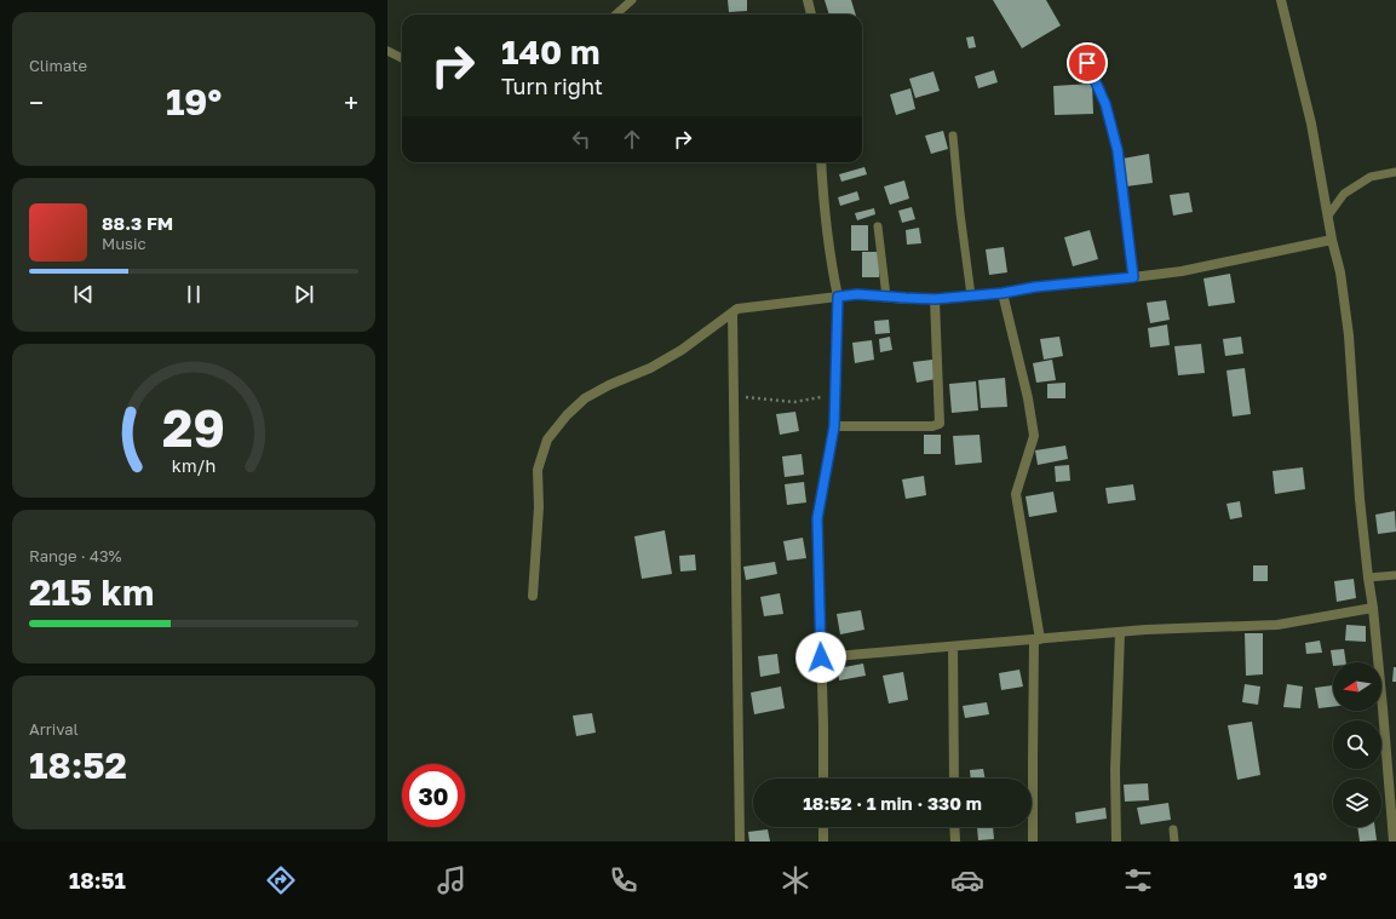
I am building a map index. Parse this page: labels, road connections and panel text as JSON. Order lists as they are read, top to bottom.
{
  "north": "left",
  "page": {
    "tile": [
      "Climate",
      ["Range · 43%", "215 km"],
      ["Arrival", "18:52"]
    ],
    "turn": ["140 m", "Turn right"],
    "heat": ["−", "19°", "+"],
    "song": ["88.3 FM", "Music"],
    "limit": "30",
    "trip": "18:52 · 1 min · 330 m",
    "tabs": ["18:51", "19°"],
    "gauge": ["29", "km/h"]
  }
}
